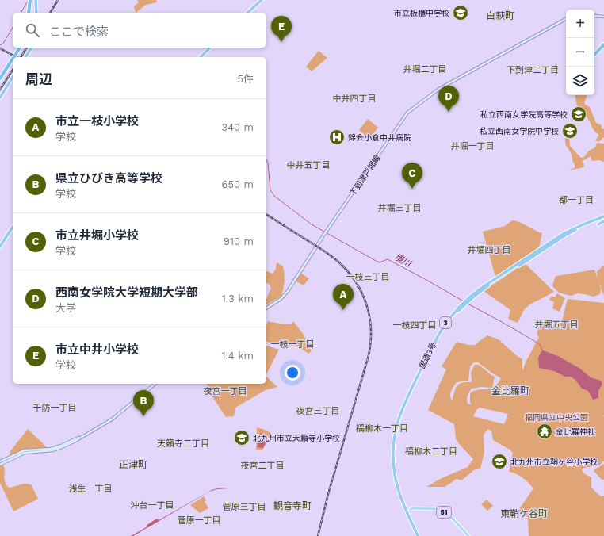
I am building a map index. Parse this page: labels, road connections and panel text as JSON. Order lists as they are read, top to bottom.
{
  "streets": {
    "highway": ["3", "国道3号"],
    "main road": ["下到津戸畑線", "51"]
  },
  "districts": [
    "白萩町",
    "井堀二丁目",
    "下到津二丁目",
    "中井四丁目",
    "井堀一丁目",
    "中井五丁目",
    "都一丁目",
    "井堀三丁目",
    "井堀四丁目",
    "一枝三丁目",
    "井堀五丁目",
    "一枝四丁目",
    "一枝一丁目",
    "夜宮一丁目",
    "金比羅町",
    "千防一丁目",
    "夜宮三丁目",
    "福柳木一丁目",
    "天籟寺二丁目",
    "福柳木二丁目",
    "正津町",
    "夜宮二丁目",
    "浅生一丁目",
    "沖台一丁目",
    "観音寺町",
    "菅原三丁目",
    "東鞘ケ谷町",
    "菅原一丁目"
  ],
  "water": ["境川"],
  "parks": ["福岡県立中央公園"],
  "places": {
    "school or university": [
      "市立板櫃中学校",
      "私立西南女学院高等学校",
      "私立西南女学院中学校",
      "北九州市立天籟寺小学校",
      "北九州市立鞘ヶ谷小学校"
    ],
    "hospital": ["錦会小倉中井病院"],
    "temple": ["金比羅神社"]
  },
  "page": {
    "map_buttons": ["+", "−"],
    "search": "ここで検索",
    "pins": [
      "E",
      "D",
      "C",
      "A",
      "B"
    ],
    "heading": ["周辺", "5件"],
    "list": [
      {
        "mark": "A",
        "name": "市立一枝小学校",
        "note": "学校",
        "value": "340 m"
      },
      {
        "mark": "B",
        "name": "県立ひびき高等学校",
        "note": "学校",
        "value": "650 m"
      },
      {
        "mark": "C",
        "name": "市立井堀小学校",
        "note": "学校",
        "value": "910 m"
      },
      {
        "mark": "D",
        "name": "西南女学院大学短期大学部",
        "note": "大学",
        "value": "1.3 km"
      },
      {
        "mark": "E",
        "name": "市立中井小学校",
        "note": "学校",
        "value": "1.4 km"
      }
    ]
  }
}
